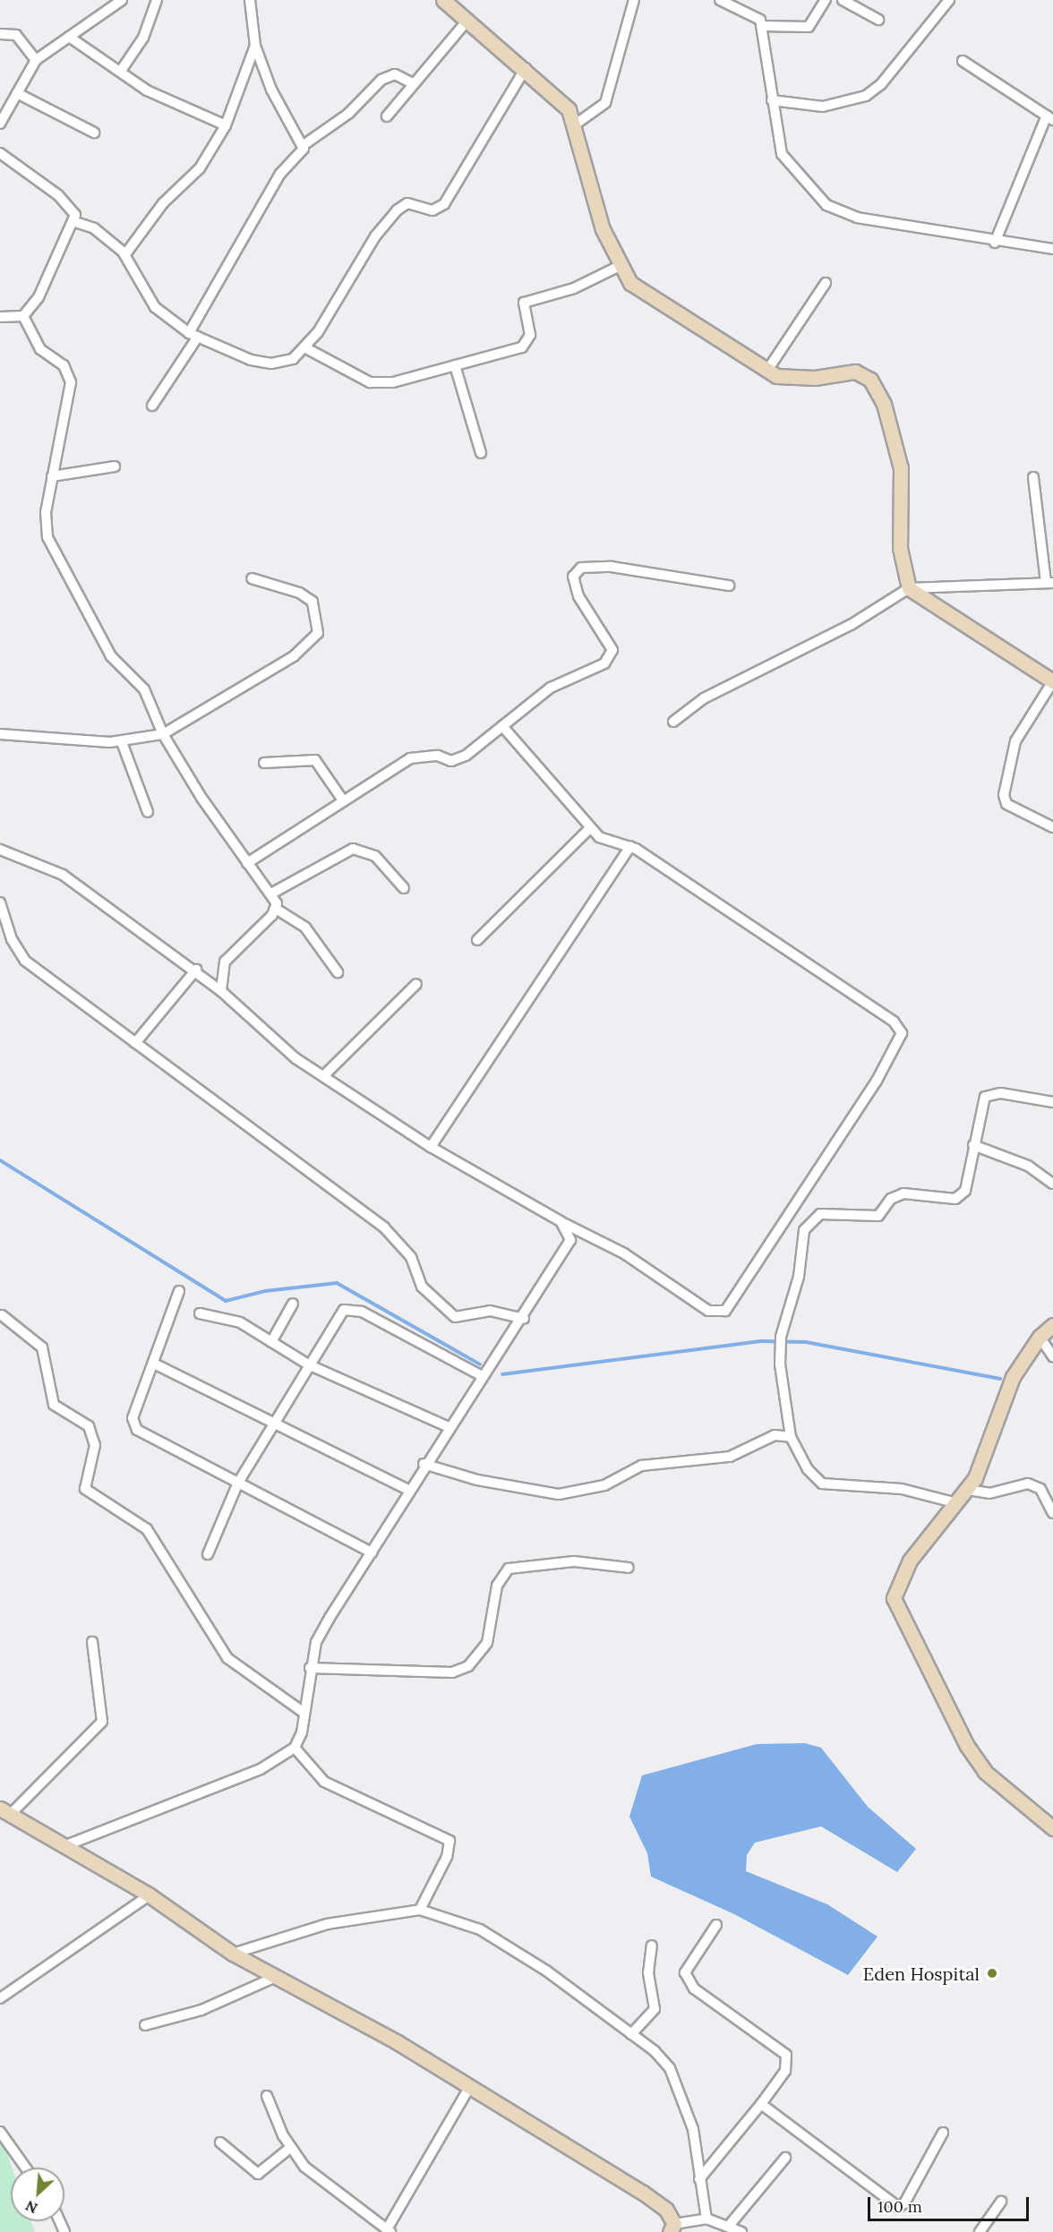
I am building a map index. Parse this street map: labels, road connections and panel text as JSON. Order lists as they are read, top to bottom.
{
  "places": ["Eden Hospital"],
  "scale_bar": "100 m",
  "north": "bottom left"
}
